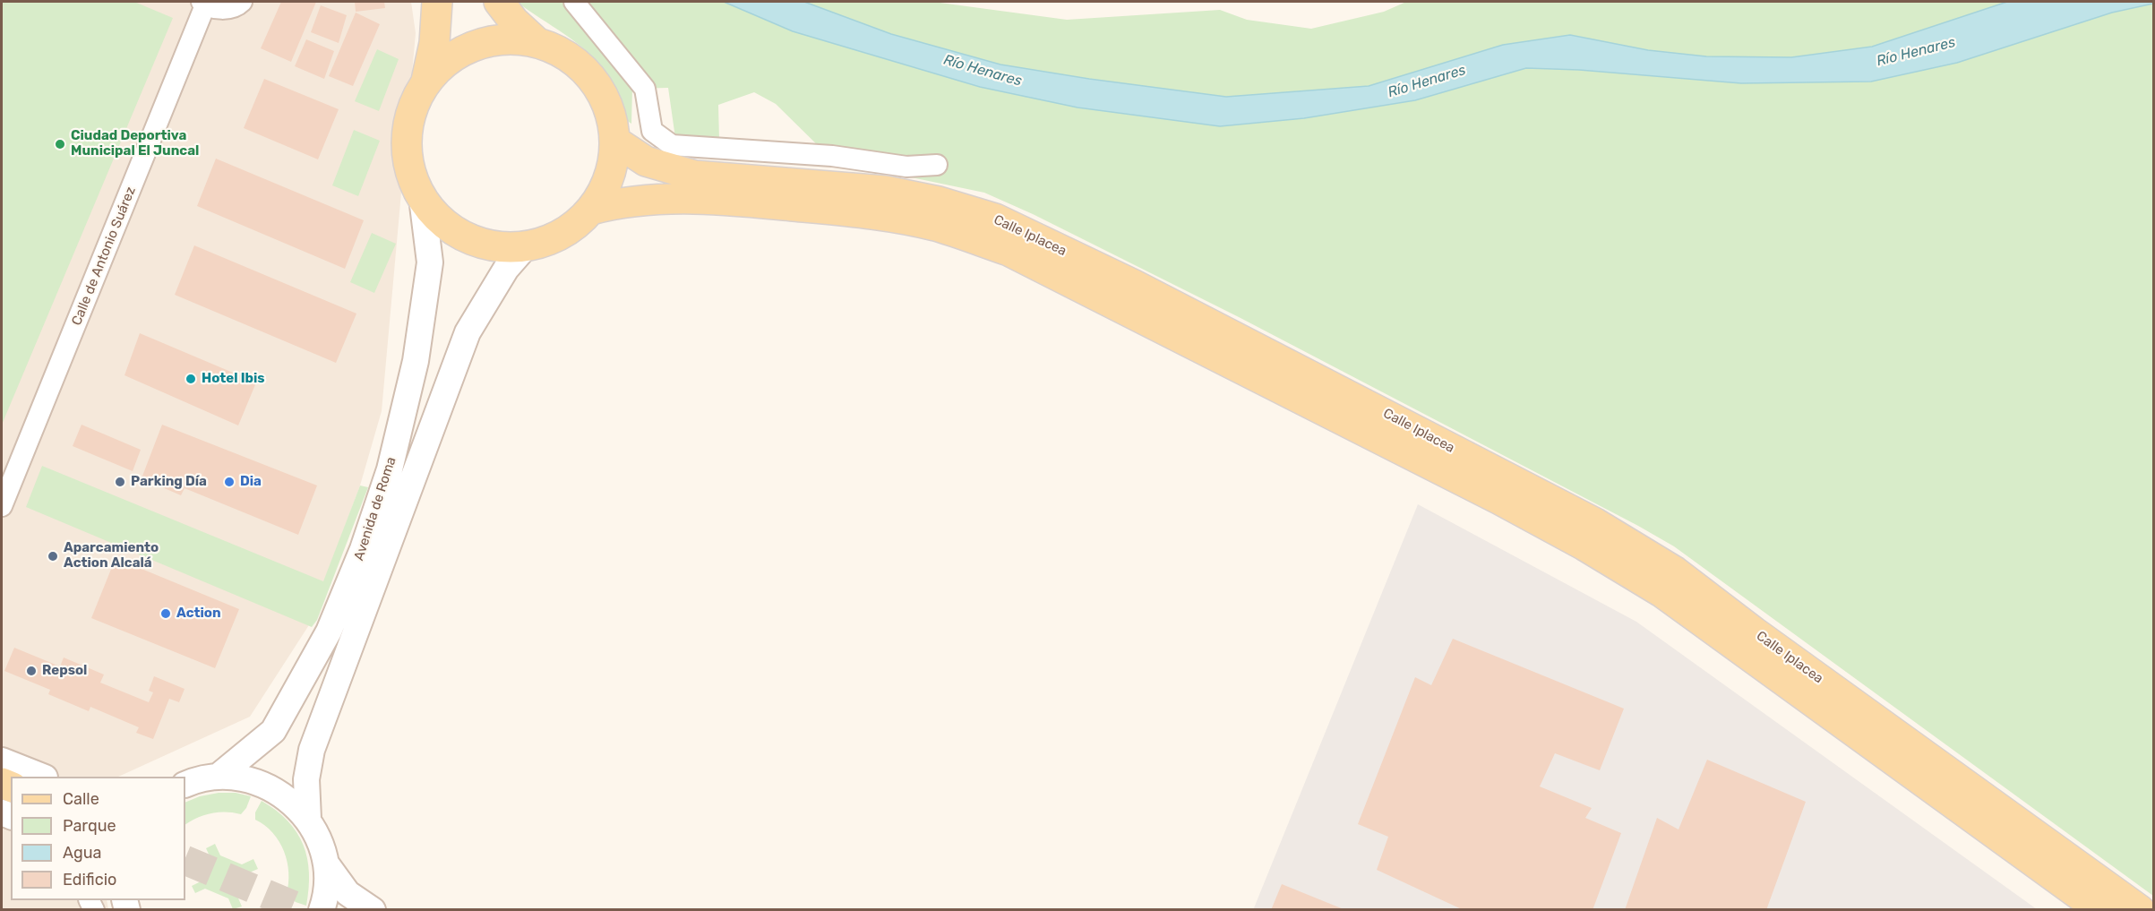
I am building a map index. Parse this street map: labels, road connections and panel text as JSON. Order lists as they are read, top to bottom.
{
  "streets": {
    "main road": ["Calle Iplacea"],
    "street": ["Calle de Antonio Suárez", "Avenida de Roma"]
  },
  "water": ["Río Henares"],
  "places": [
    "Ciudad Deportiva Municipal El Juncal",
    "Hotel Ibis",
    "Parking Día",
    "Dia",
    "Aparcamiento Action Alcalá",
    "Action",
    "Repsol"
  ],
  "legend": [
    "Calle",
    "Parque",
    "Agua",
    "Edificio"
  ]
}
